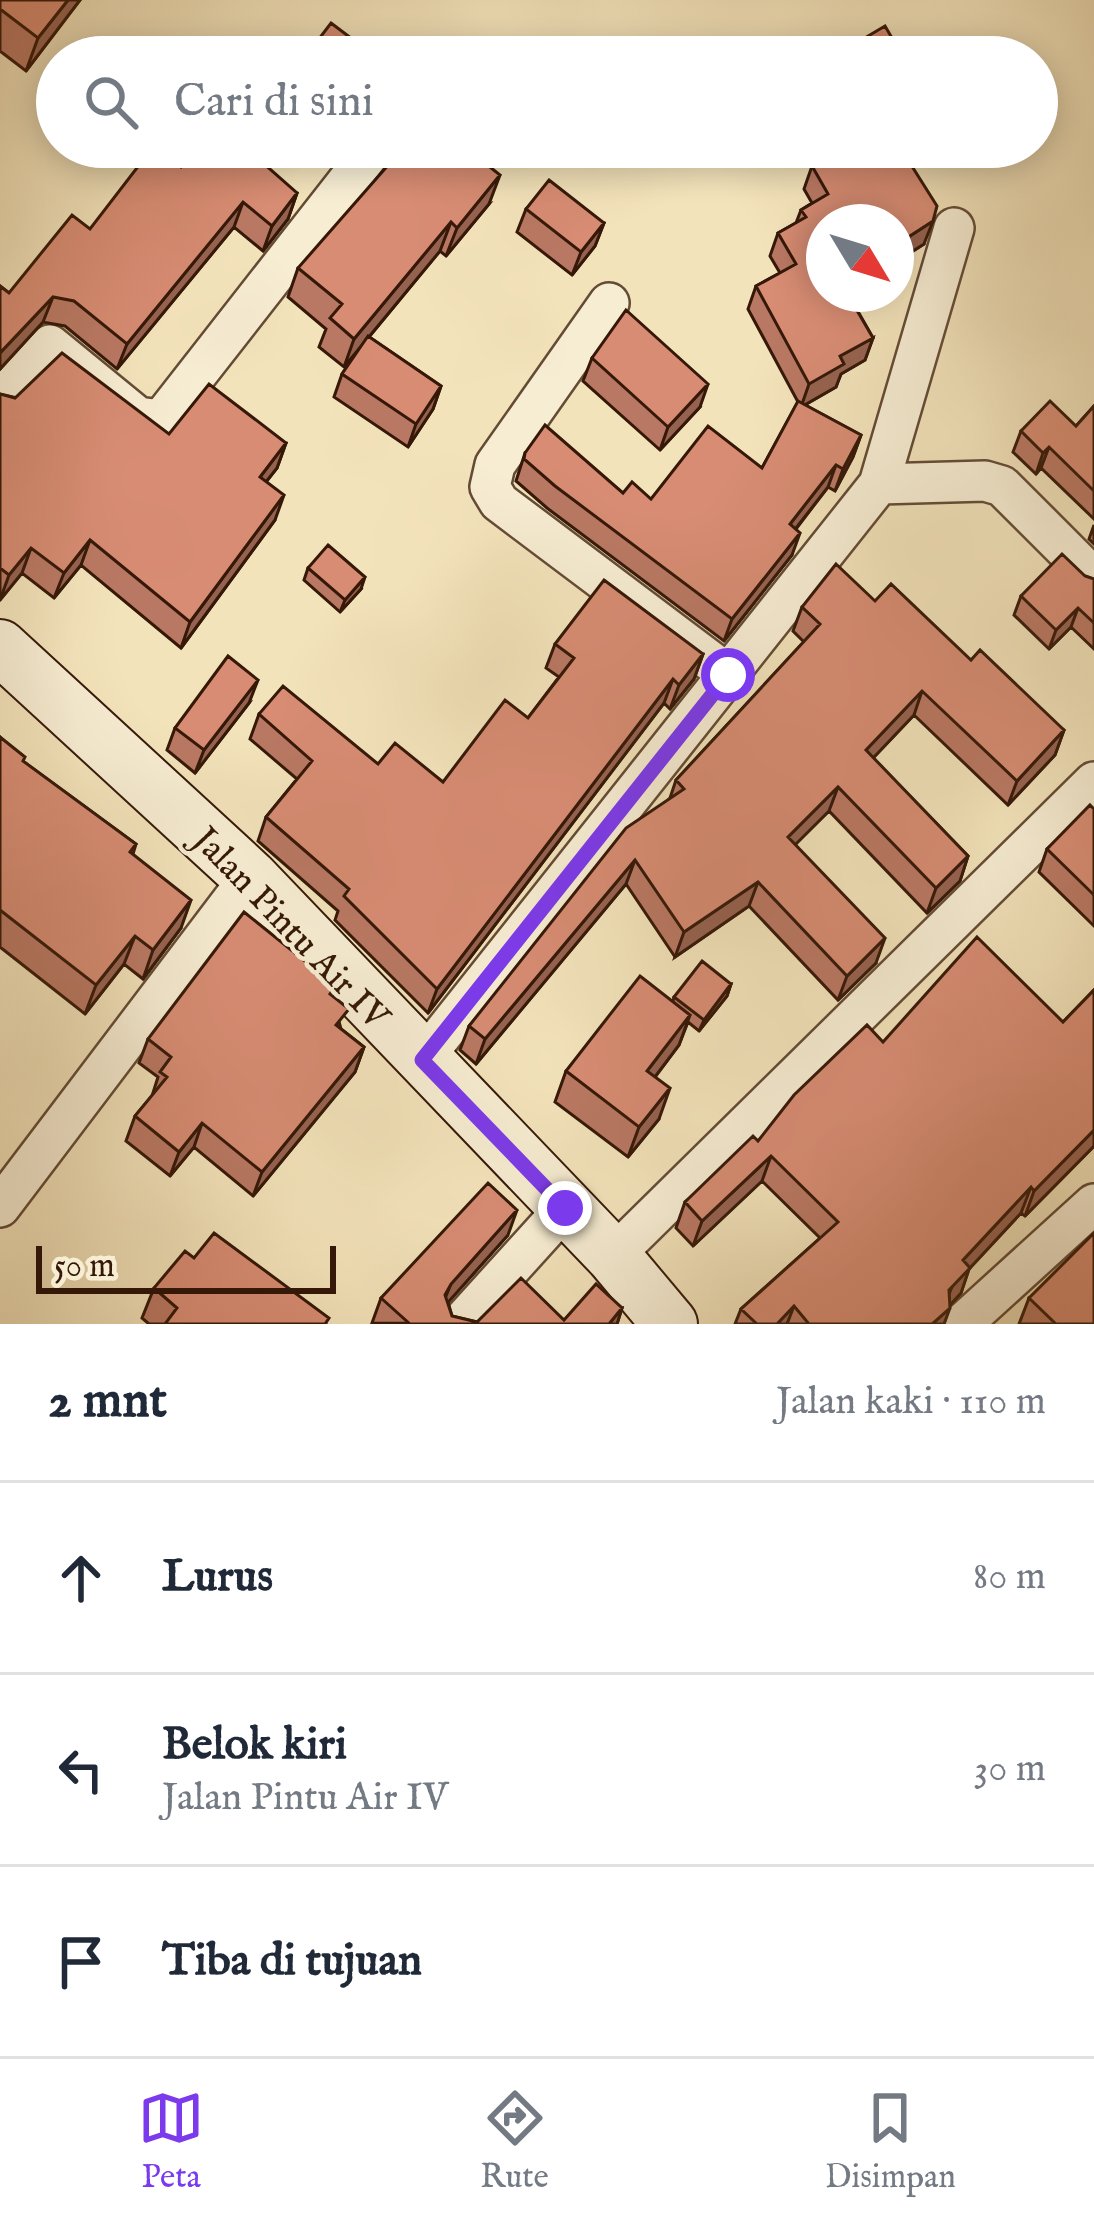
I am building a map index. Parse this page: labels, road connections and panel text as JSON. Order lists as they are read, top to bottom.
{
  "streets": {
    "main road": ["Jalan Pintu Air IV"]
  },
  "scale_bar": "50 m",
  "north": "bottom right",
  "page": {
    "search": "Cari di sini",
    "scale": "50 m",
    "heading": ["2 mnt", "Jalan kaki · 110 m"],
    "list": [
      ["Lurus", "80 m"],
      ["Belok kiri", "Jalan Pintu Air IV", "30 m"],
      "Tiba di tujuan"
    ],
    "nav": ["Peta", "Rute", "Disimpan"]
  }
}
